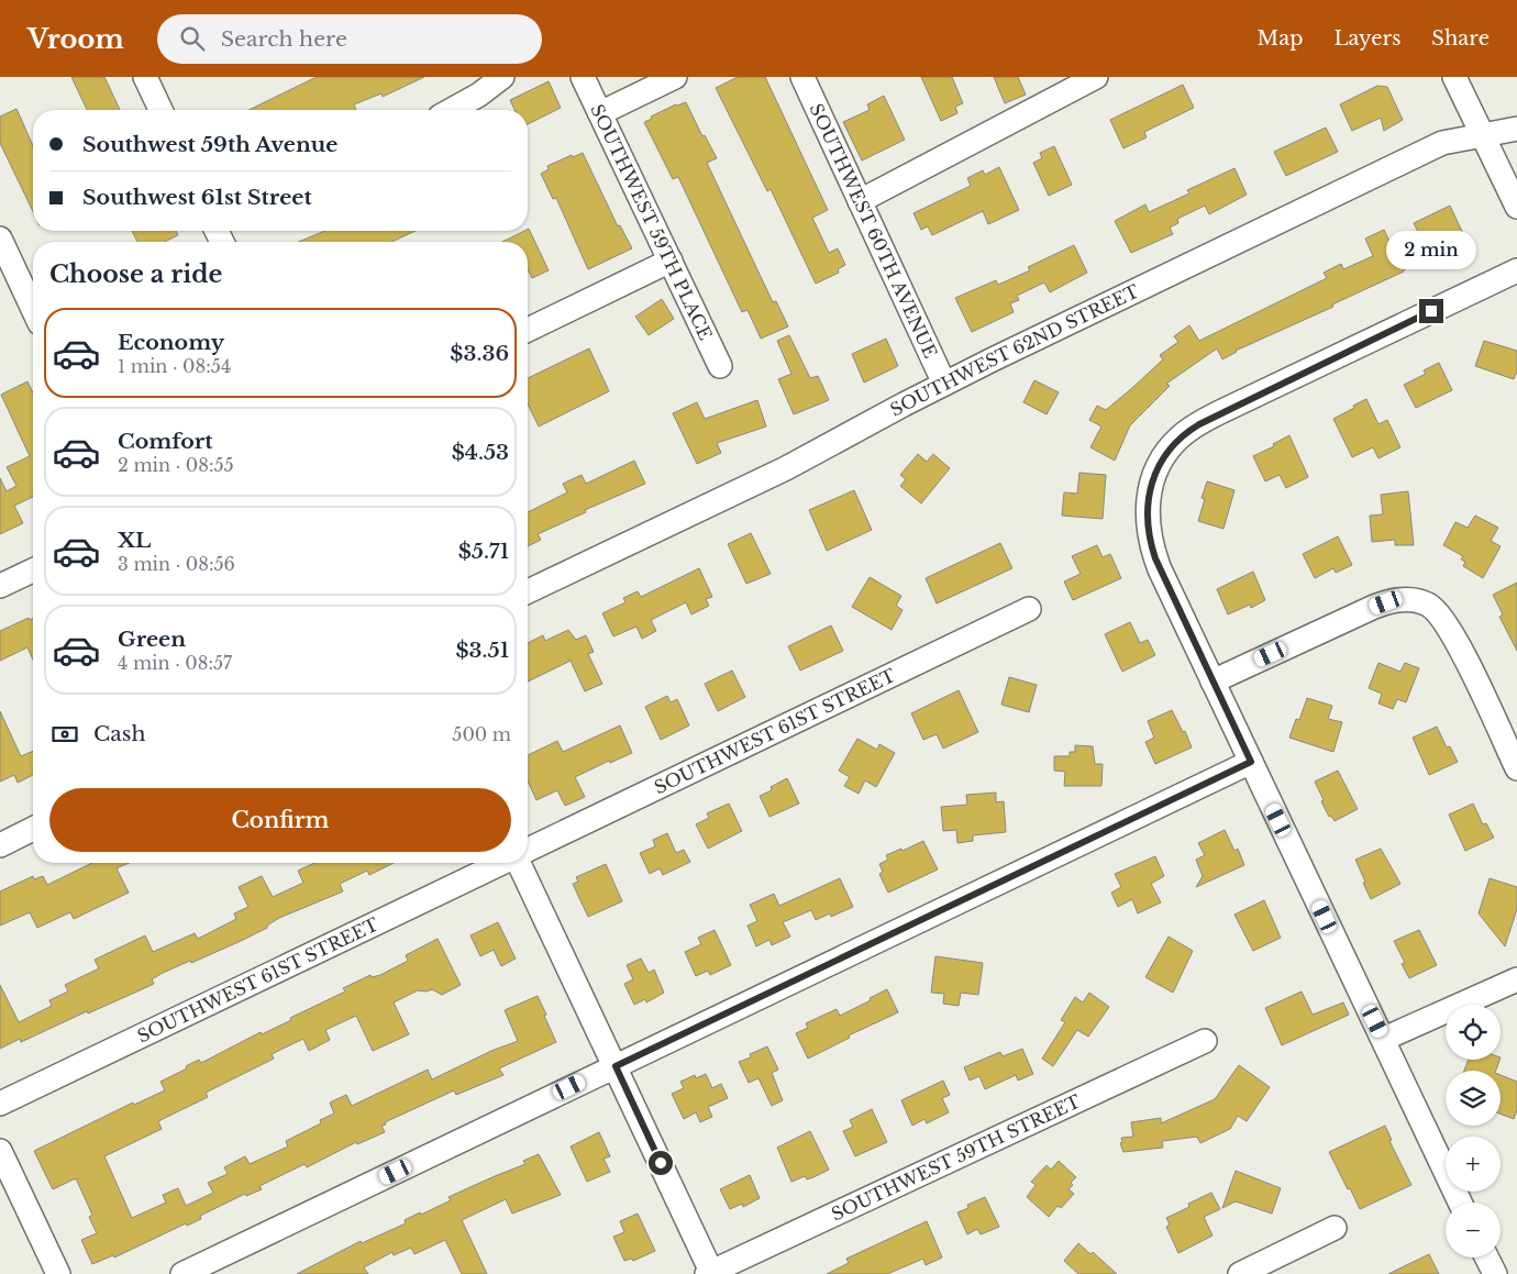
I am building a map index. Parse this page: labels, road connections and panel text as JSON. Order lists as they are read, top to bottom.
{
  "streets": {
    "street": [
      "SOUTHWEST 59TH PLACE",
      "SOUTHWEST 60TH AVENUE",
      "SOUTHWEST 62ND STREET",
      "SOUTHWEST 61ST STREET",
      "SOUTHWEST 59TH STREET"
    ]
  },
  "crossings": [
    ["SOUTHWEST 60TH AVENUE", "SOUTHWEST 62ND STREET"]
  ],
  "page": {
    "header": "Vroom",
    "search": "Search here",
    "nav": ["Map", "Layers", "Share"],
    "banner": ["Southwest 59th Avenue", "Southwest 61st Street"],
    "bubble": "2 min",
    "heading": "Choose a ride",
    "list": [
      {
        "name": "Economy",
        "note": "1 min · 08:54",
        "value": "$3.36"
      },
      {
        "name": "Comfort",
        "note": "2 min · 08:55",
        "value": "$4.53"
      },
      {
        "name": "XL",
        "note": "3 min · 08:56",
        "value": "$5.71"
      },
      {
        "name": "Green",
        "note": "4 min · 08:57",
        "value": "$3.51"
      }
    ],
    "pay": ["Cash", "500 m"],
    "buttons": "Confirm",
    "map_buttons": ["+", "−"]
  }
}
